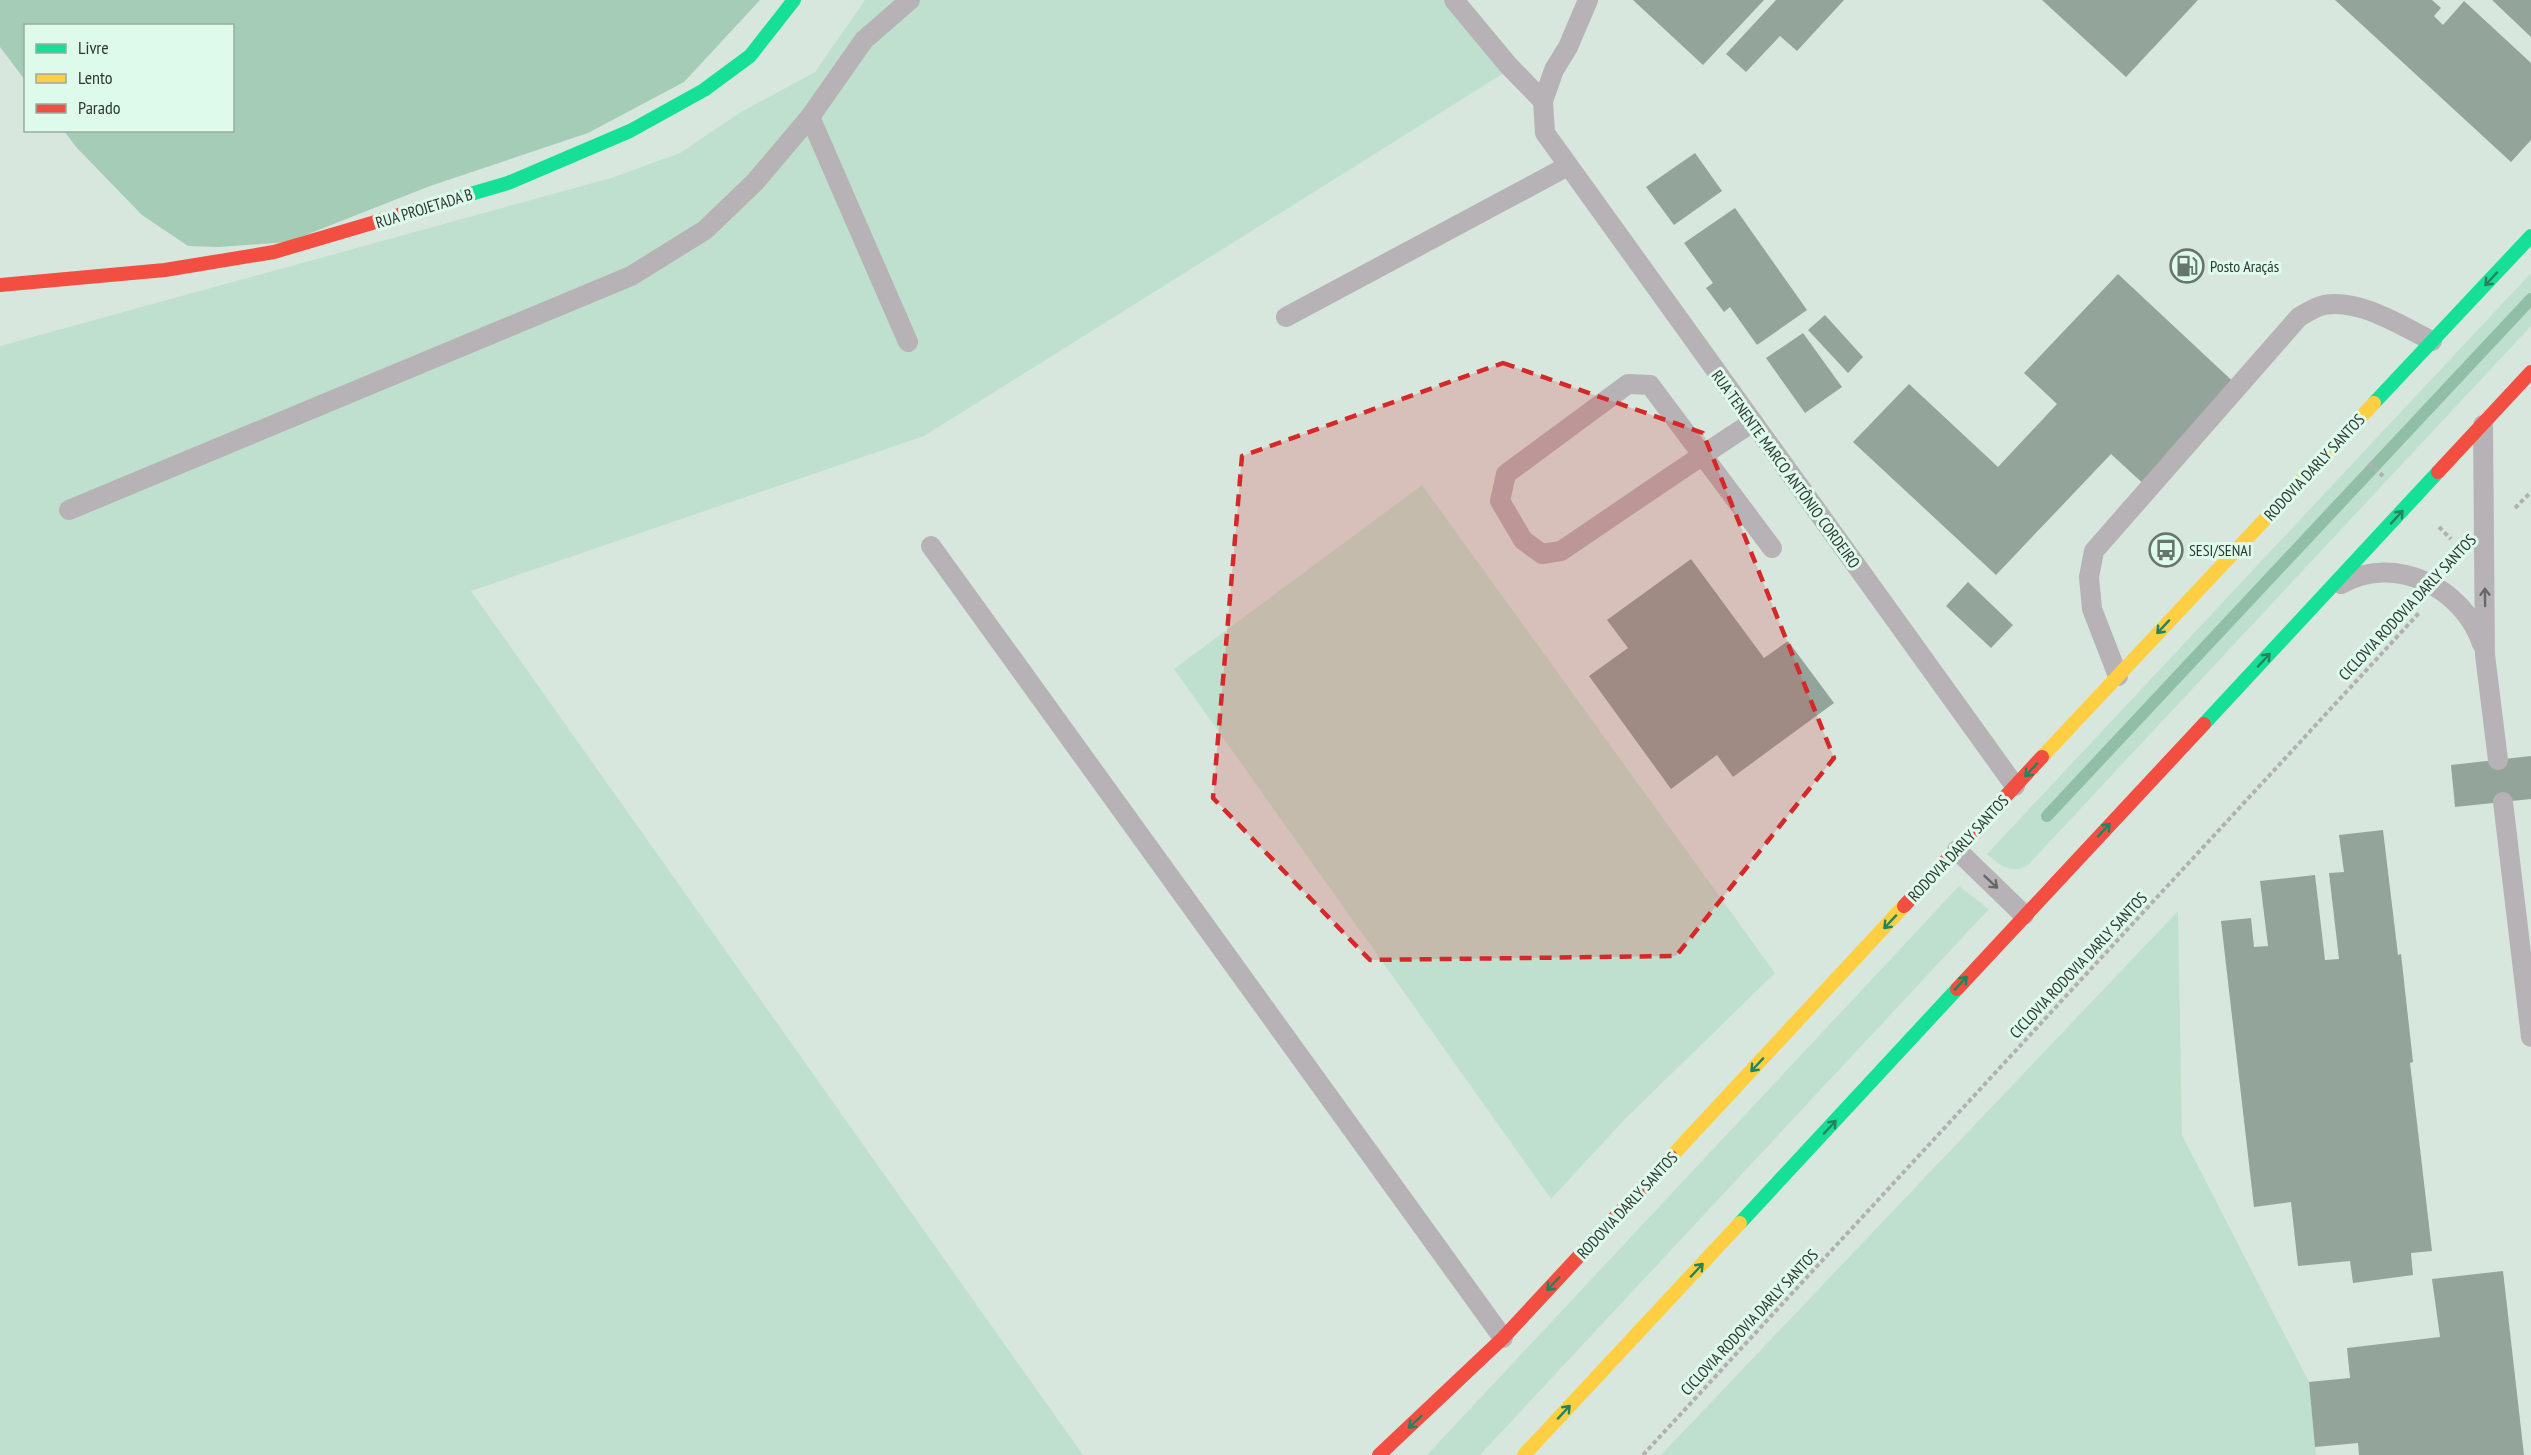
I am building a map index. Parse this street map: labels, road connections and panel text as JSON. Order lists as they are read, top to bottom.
{
  "streets": {
    "main road": ["RUA PROJETADA B", "RODOVIA DARLY SANTOS"],
    "lane": ["RUA TENENTE MARCO ANTÔNIO CORDEIRO"],
    "path": ["CICLOVIA RODOVIA DARLY SANTOS"]
  },
  "crossings": [
    ["RODOVIA DARLY SANTOS", "RUA TENENTE MARCO ANTÔNIO CORDEIRO"]
  ],
  "places": {
    "fuel station": ["Posto Araçás"],
    "bus stop": ["SESI/SENAI"]
  },
  "legend": ["Livre", "Lento", "Parado"]
}
